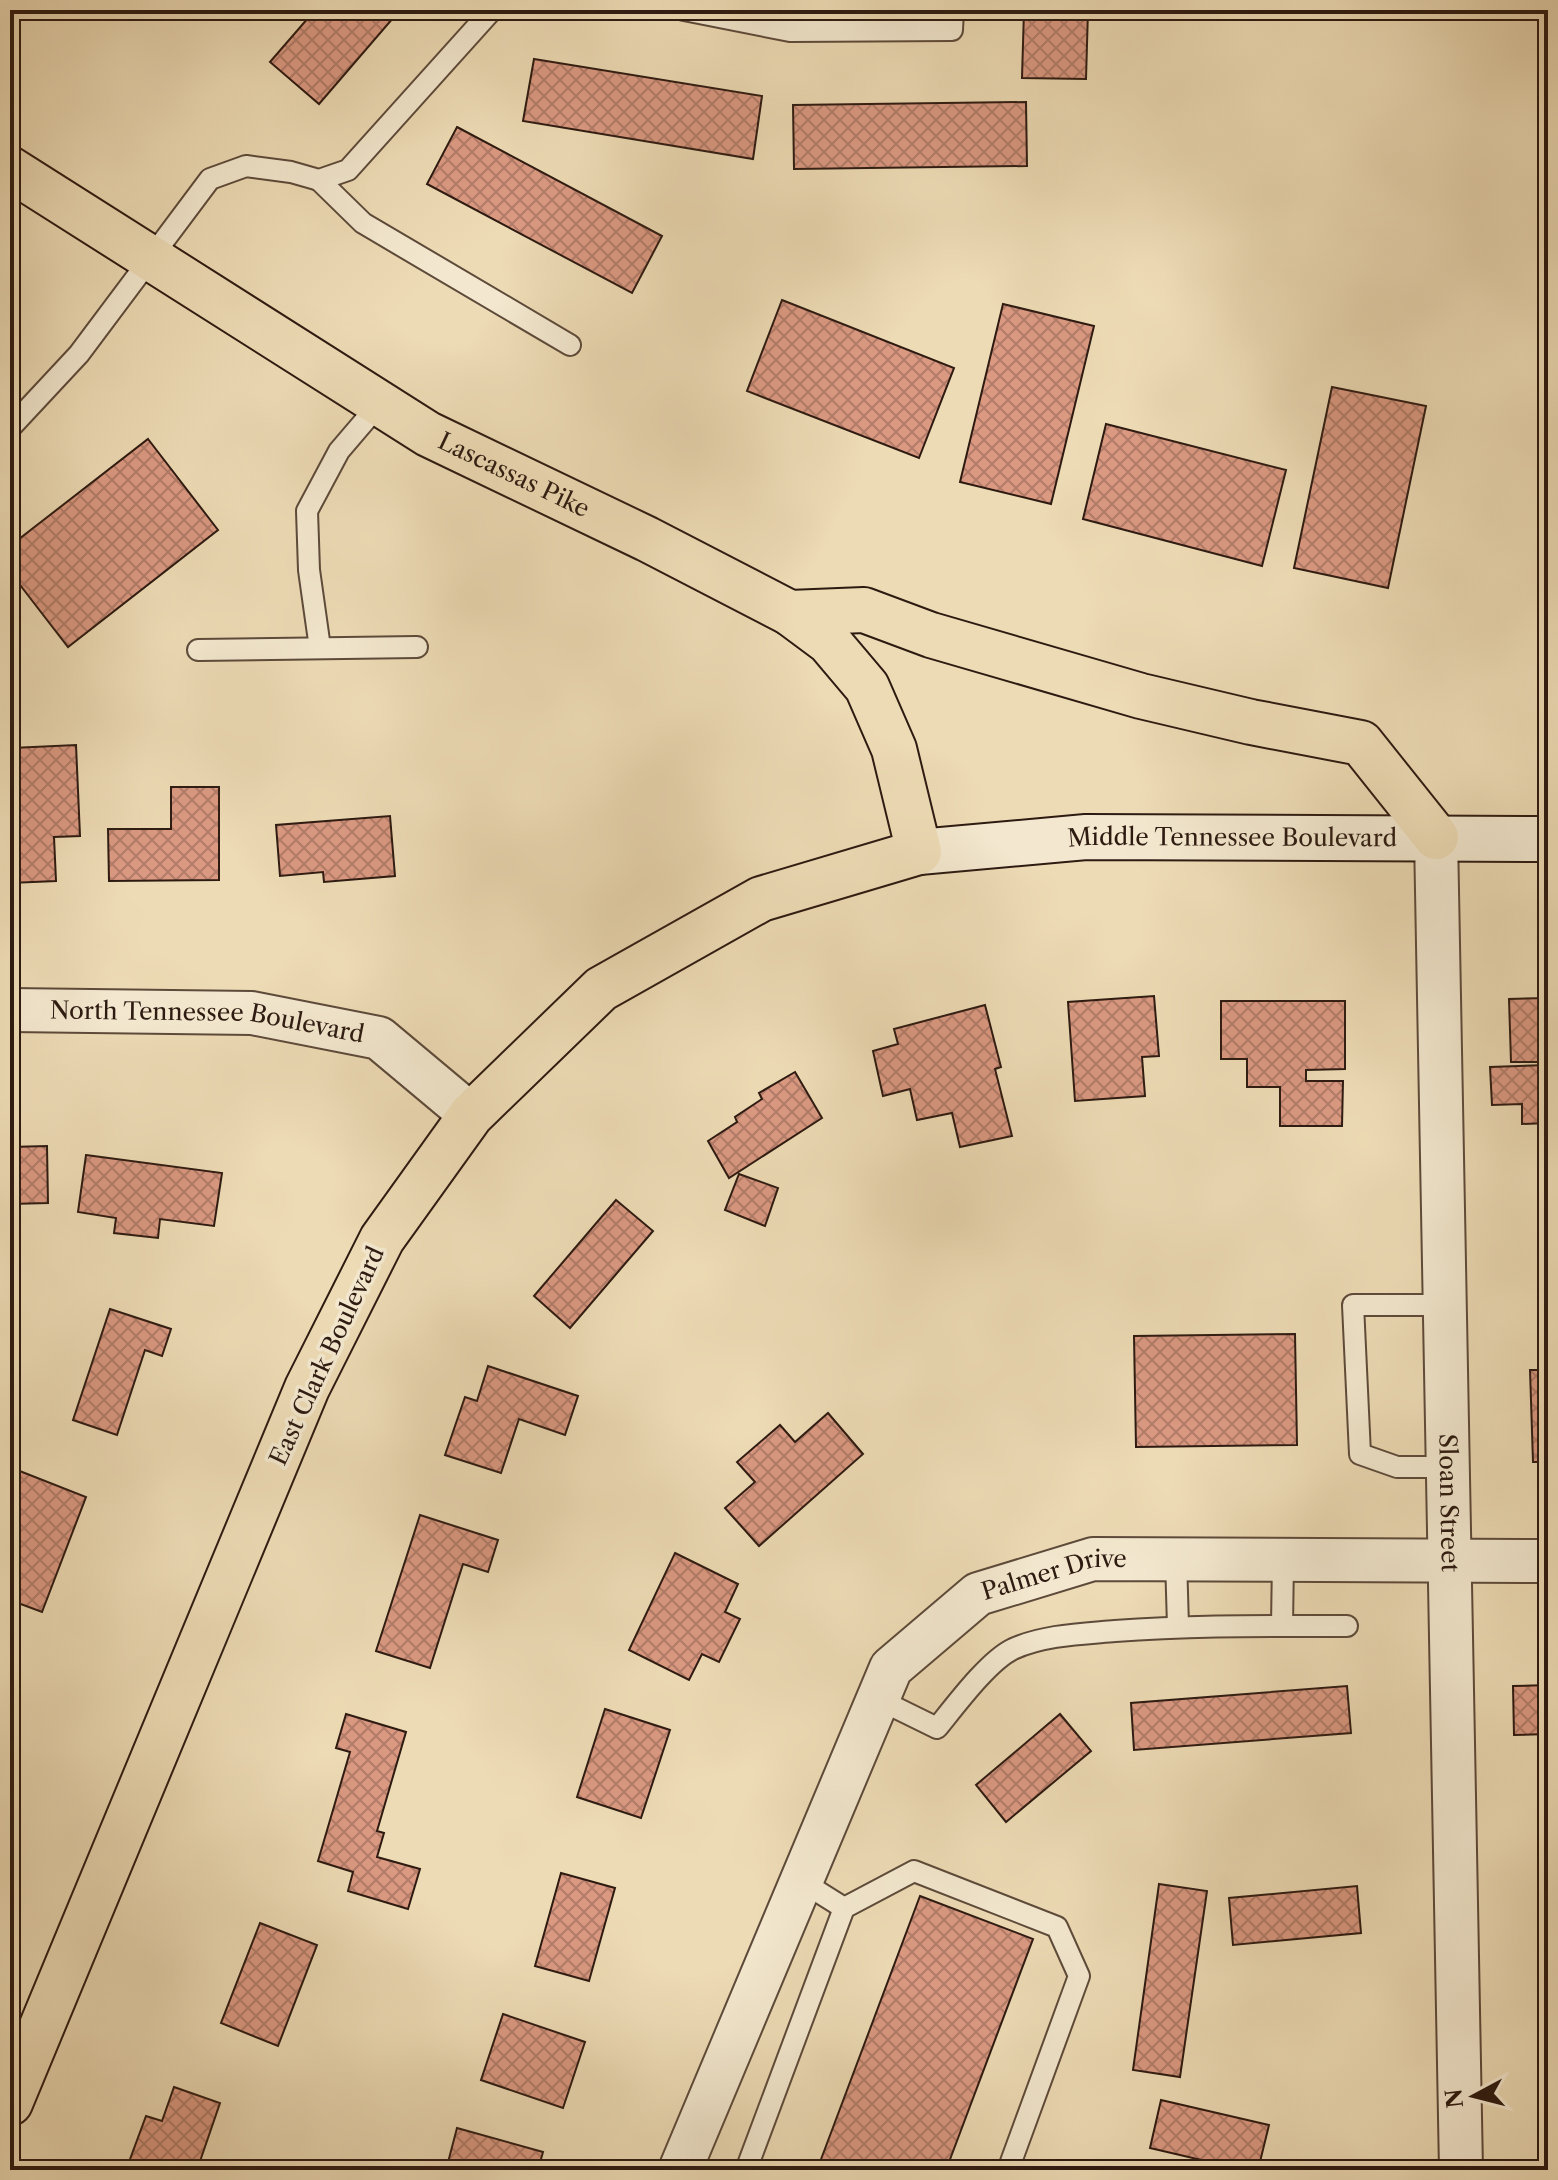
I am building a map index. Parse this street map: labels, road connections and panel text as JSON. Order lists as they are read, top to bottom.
{
  "streets": {
    "main road": ["Lascassas Pike", "Middle Tennessee Boulevard", "East Clark Boulevard"],
    "street": ["North Tennessee Boulevard", "Sloan Street", "Palmer Drive"]
  },
  "crossings": [
    ["Lascassas Pike", "Middle Tennessee Boulevard"],
    ["Lascassas Pike", "East Clark Boulevard"],
    ["Middle Tennessee Boulevard", "East Clark Boulevard"],
    ["Middle Tennessee Boulevard", "Sloan Street"],
    ["North Tennessee Boulevard", "East Clark Boulevard"],
    ["Sloan Street", "Palmer Drive"]
  ],
  "north": "left"
}
